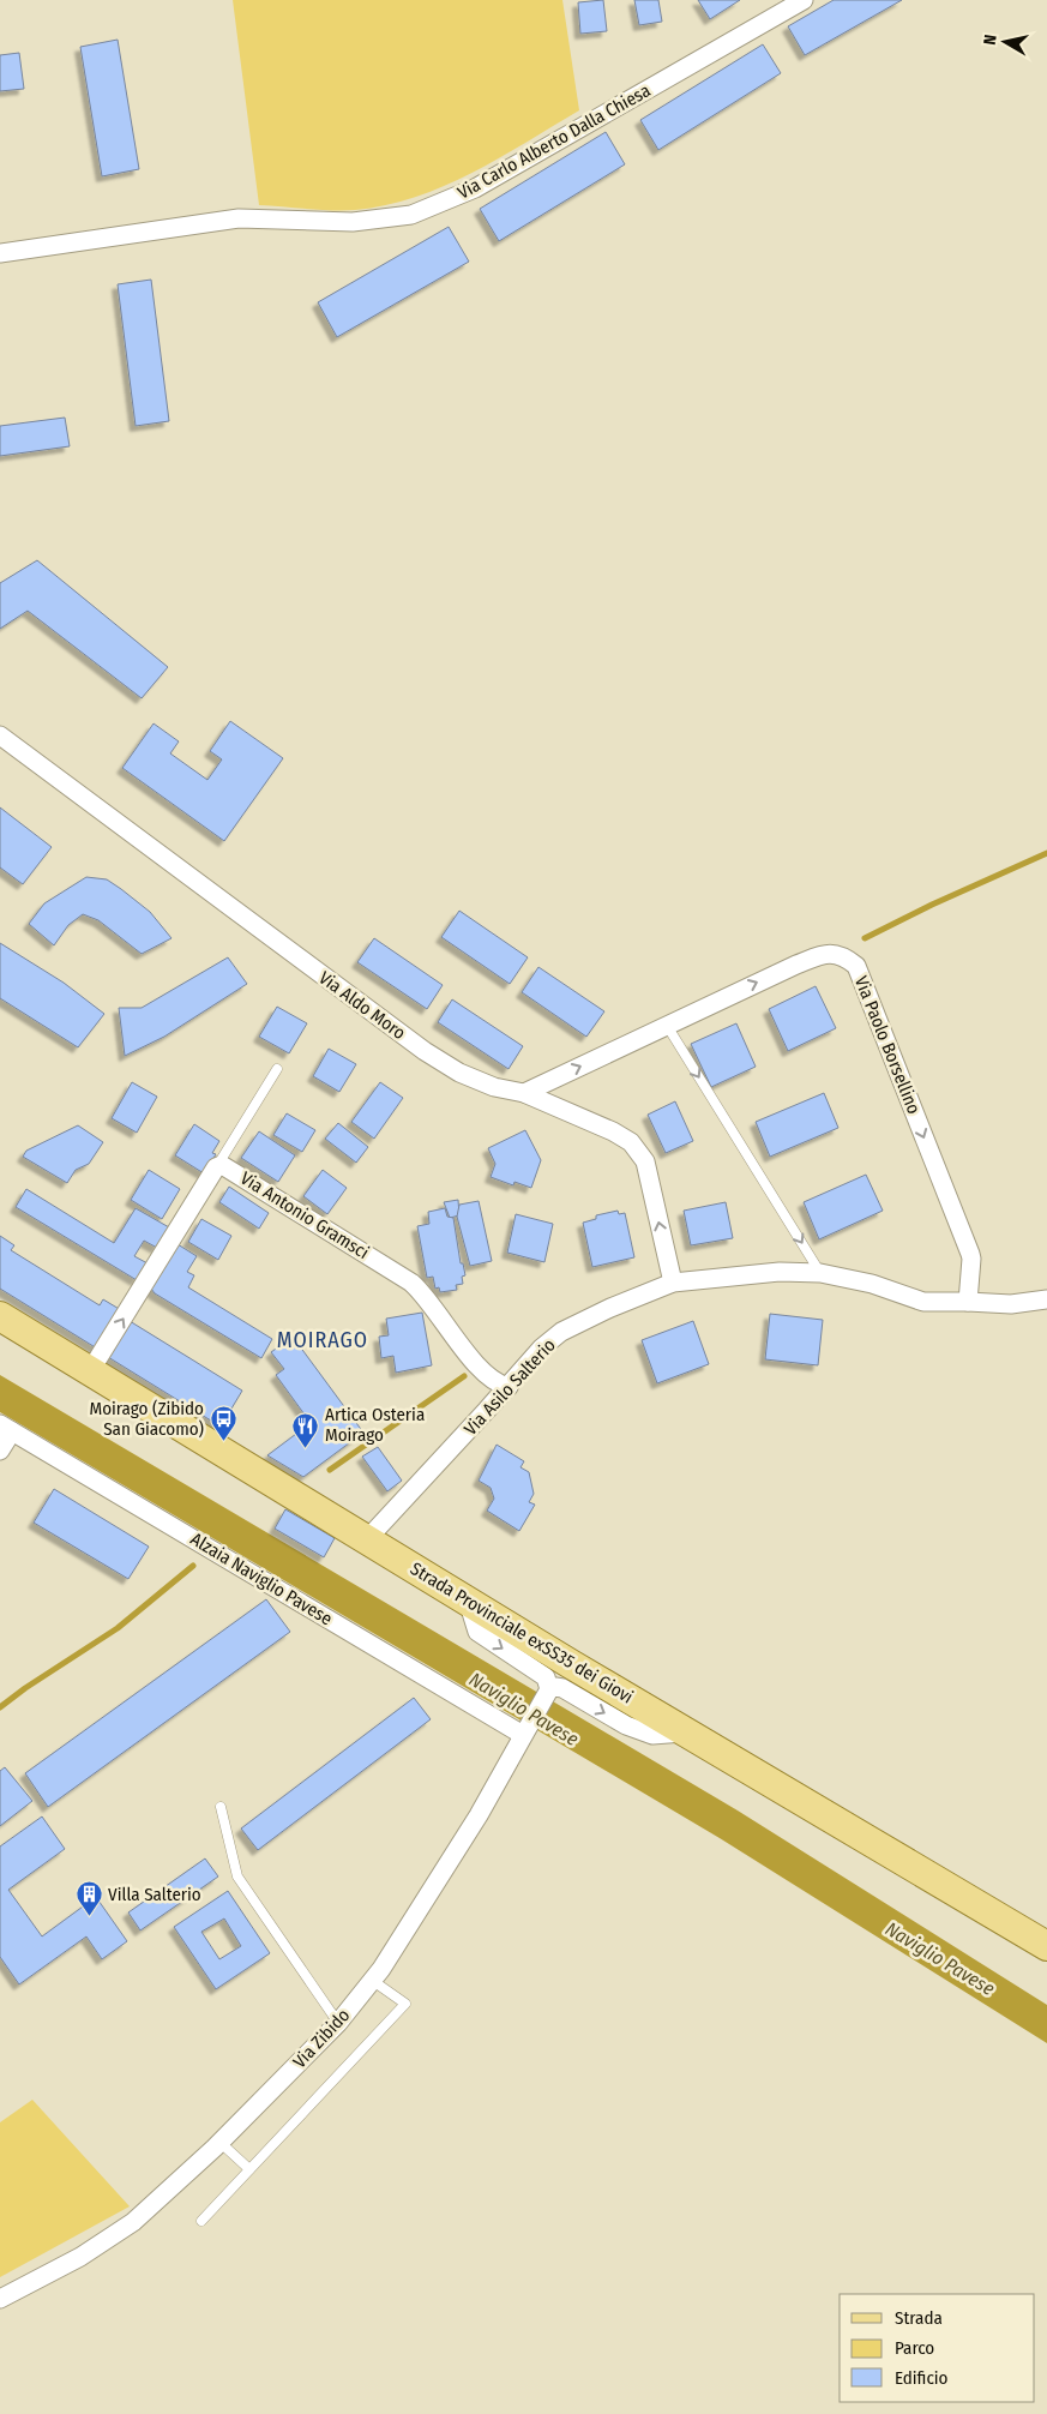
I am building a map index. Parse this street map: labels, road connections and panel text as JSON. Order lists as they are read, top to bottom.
{
  "streets": {
    "main road": ["Strada Provinciale exSS35 dei Giovi"],
    "street": [
      "Via Carlo Alberto Dalla Chiesa",
      "Via Aldo Moro",
      "Via Paolo Borsellino",
      "Via Antonio Gramsci",
      "Via Asilo Salterio",
      "Alzaia Naviglio Pavese",
      "Via Zibido"
    ]
  },
  "crossings": [
    ["Via Aldo Moro", "Via Paolo Borsellino"],
    ["Via Aldo Moro", "Via Asilo Salterio"],
    ["Via Paolo Borsellino", "Via Asilo Salterio"],
    ["Via Antonio Gramsci", "Via Asilo Salterio"],
    ["Via Antonio Gramsci", "Strada Provinciale exSS35 dei Giovi"],
    ["Via Asilo Salterio", "Strada Provinciale exSS35 dei Giovi"],
    ["Alzaia Naviglio Pavese", "Via Zibido"]
  ],
  "one_way": ["Via Antonio Gramsci"],
  "districts": ["MOIRAGO"],
  "water": ["Naviglio Pavese"],
  "places": {
    "bus stop": ["Moirago (Zibido San Giacomo)"],
    "restaurant": ["Artica Osteria Moirago"],
    "building": ["Villa Salterio"]
  },
  "legend": ["Strada", "Parco", "Edificio"],
  "north": "left"
}
